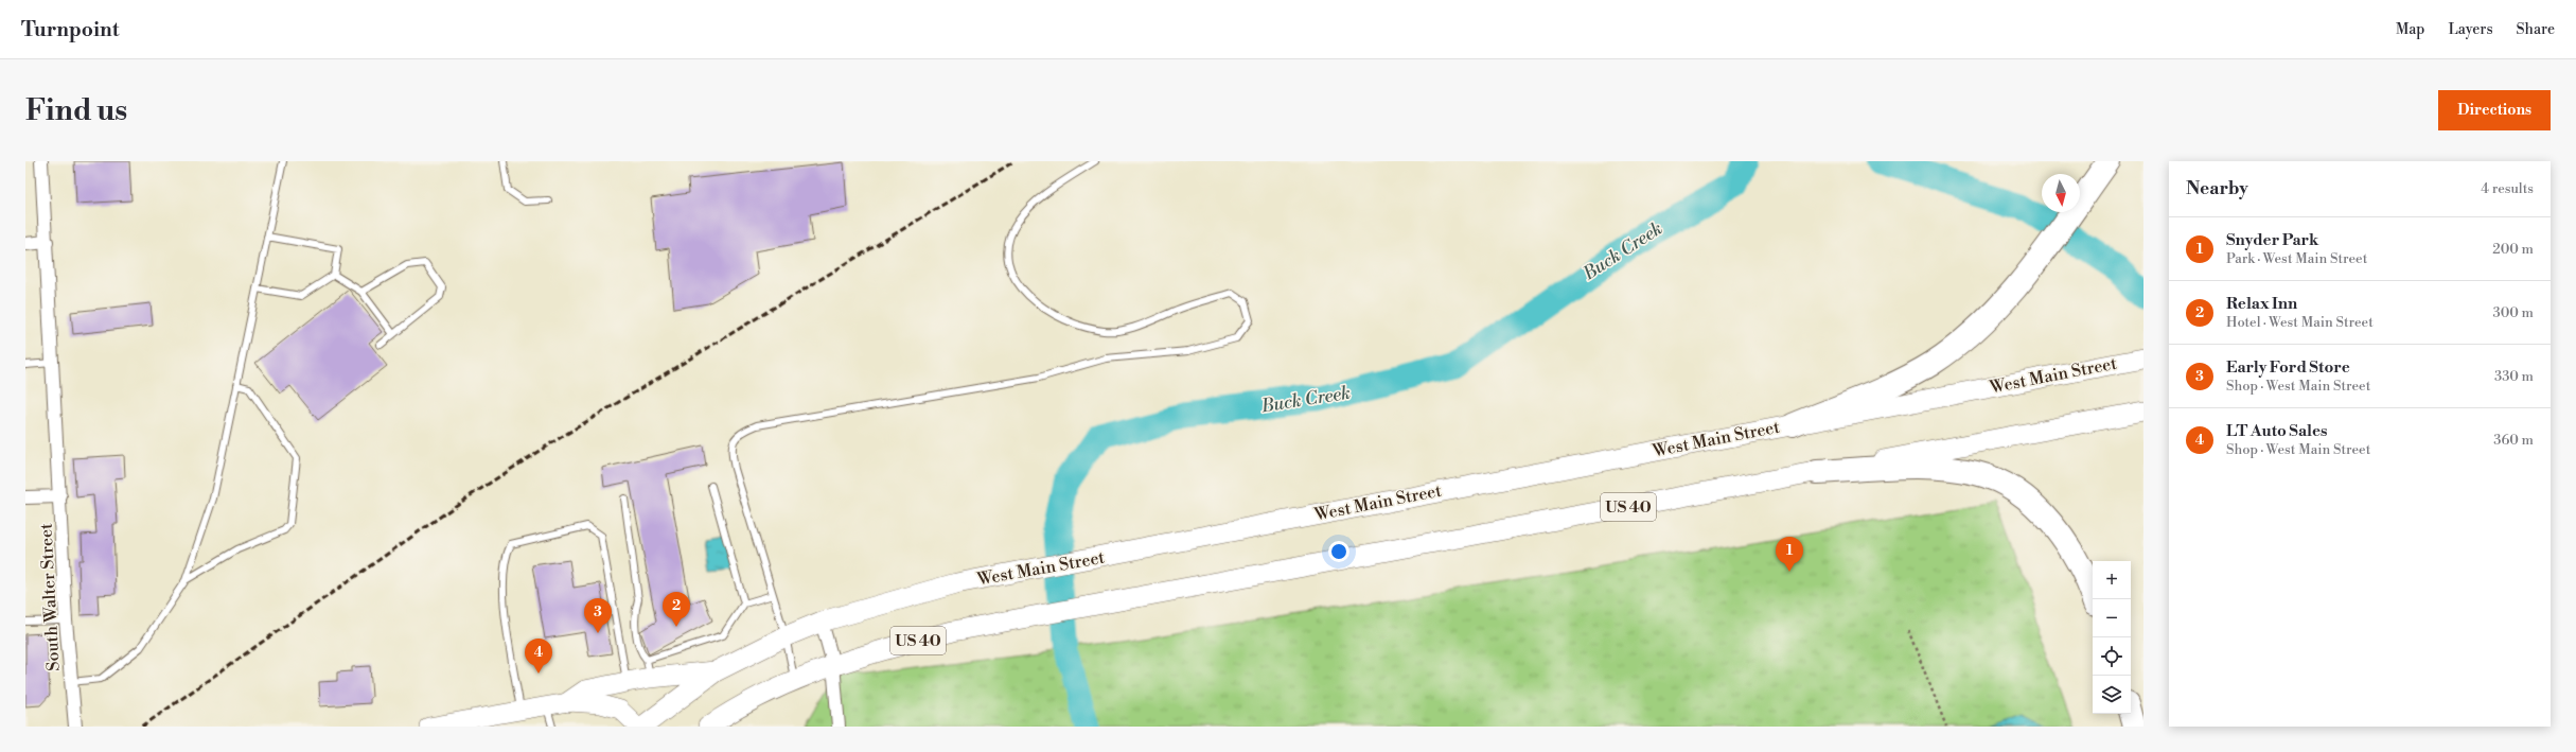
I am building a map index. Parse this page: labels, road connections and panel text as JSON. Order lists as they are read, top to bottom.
{
  "streets": {
    "main road": ["West Main Street", "US 40"],
    "street": ["South Walter Street"]
  },
  "water": ["Buck Creek"],
  "north": "bottom",
  "page": {
    "header": "Turnpoint",
    "nav": ["Map", "Layers", "Share"],
    "buttons": "Directions",
    "title": "Find us",
    "heading": ["Nearby", "4 results"],
    "list": [
      {
        "mark": "1",
        "name": "Snyder Park",
        "note": "Park · West Main Street",
        "value": "200 m"
      },
      {
        "mark": "2",
        "name": "Relax Inn",
        "note": "Hotel · West Main Street",
        "value": "300 m"
      },
      {
        "mark": "3",
        "name": "Early Ford Store",
        "note": "Shop · West Main Street",
        "value": "330 m"
      },
      {
        "mark": "4",
        "name": "LT Auto Sales",
        "note": "Shop · West Main Street",
        "value": "360 m"
      }
    ],
    "pins": [
      "1",
      "2",
      "3",
      "4"
    ],
    "map_buttons": ["+", "−"]
  }
}
